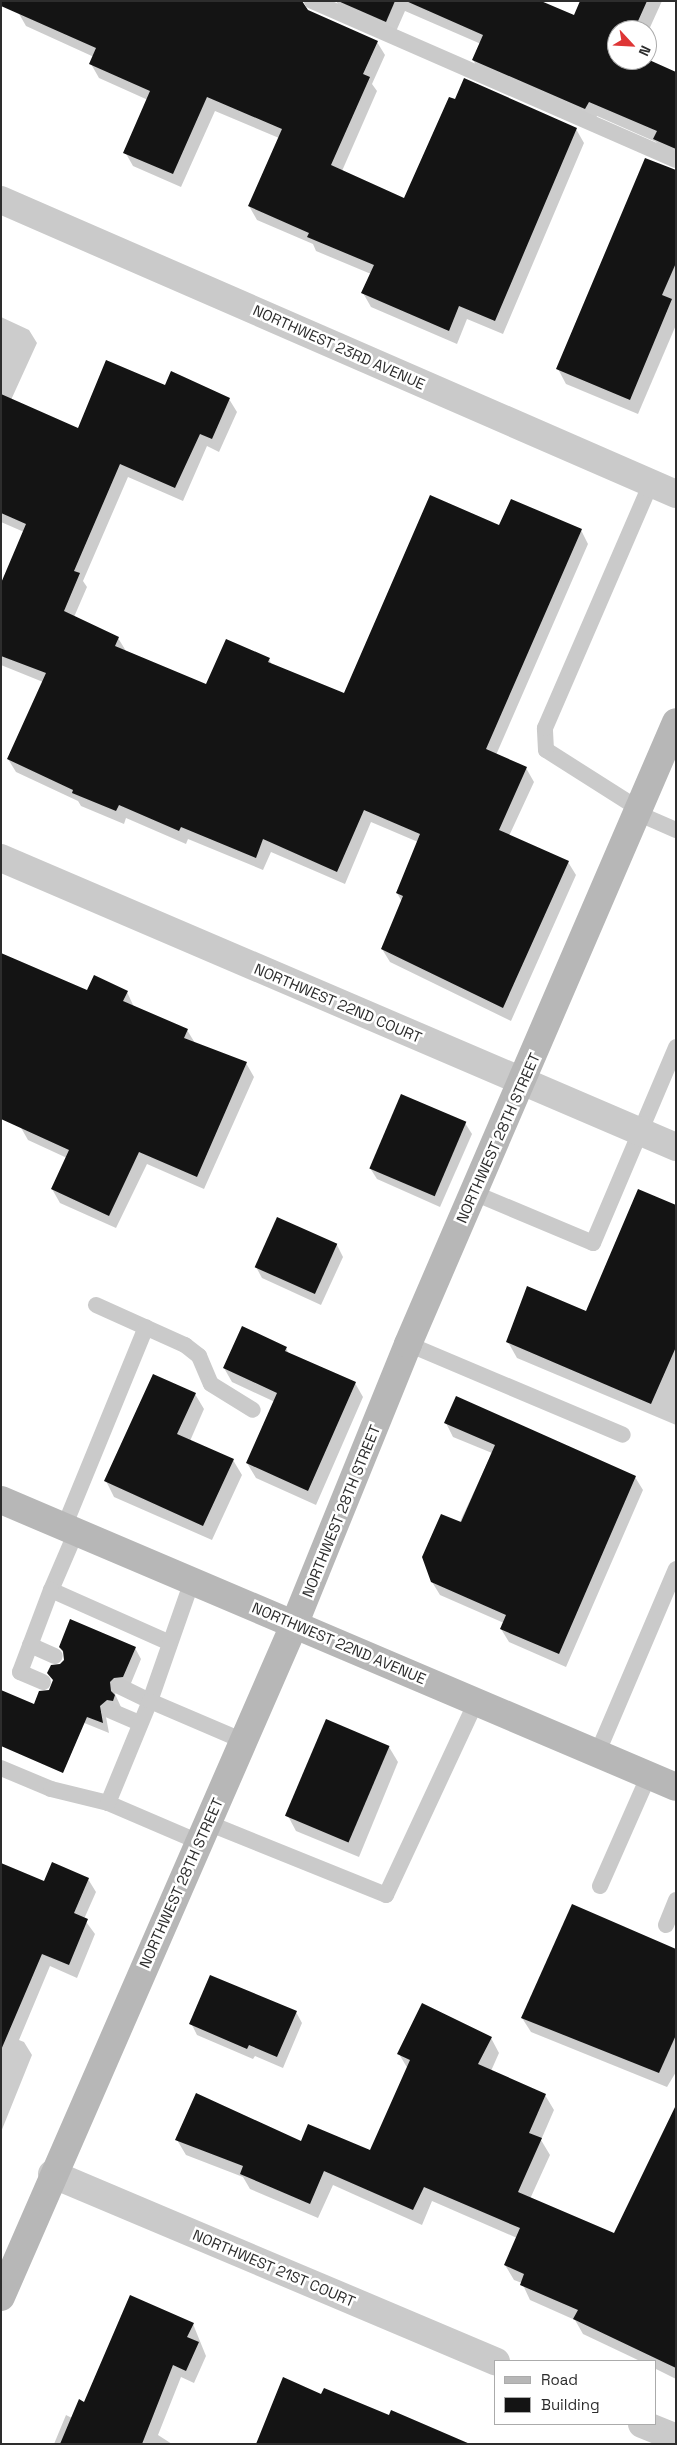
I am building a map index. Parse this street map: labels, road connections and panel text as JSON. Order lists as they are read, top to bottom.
{
  "streets": {
    "street": [
      "NORTHWEST 23RD AVENUE",
      "NORTHWEST 22ND COURT",
      "NORTHWEST 28TH STREET",
      "NORTHWEST 22ND AVENUE",
      "NORTHWEST 21ST COURT"
    ]
  },
  "crossings": [
    ["NORTHWEST 22ND COURT", "NORTHWEST 28TH STREET"],
    ["NORTHWEST 28TH STREET", "NORTHWEST 22ND AVENUE"],
    ["NORTHWEST 28TH STREET", "NORTHWEST 21ST COURT"]
  ],
  "legend": ["Road", "Building"],
  "north": "bottom right"
}
